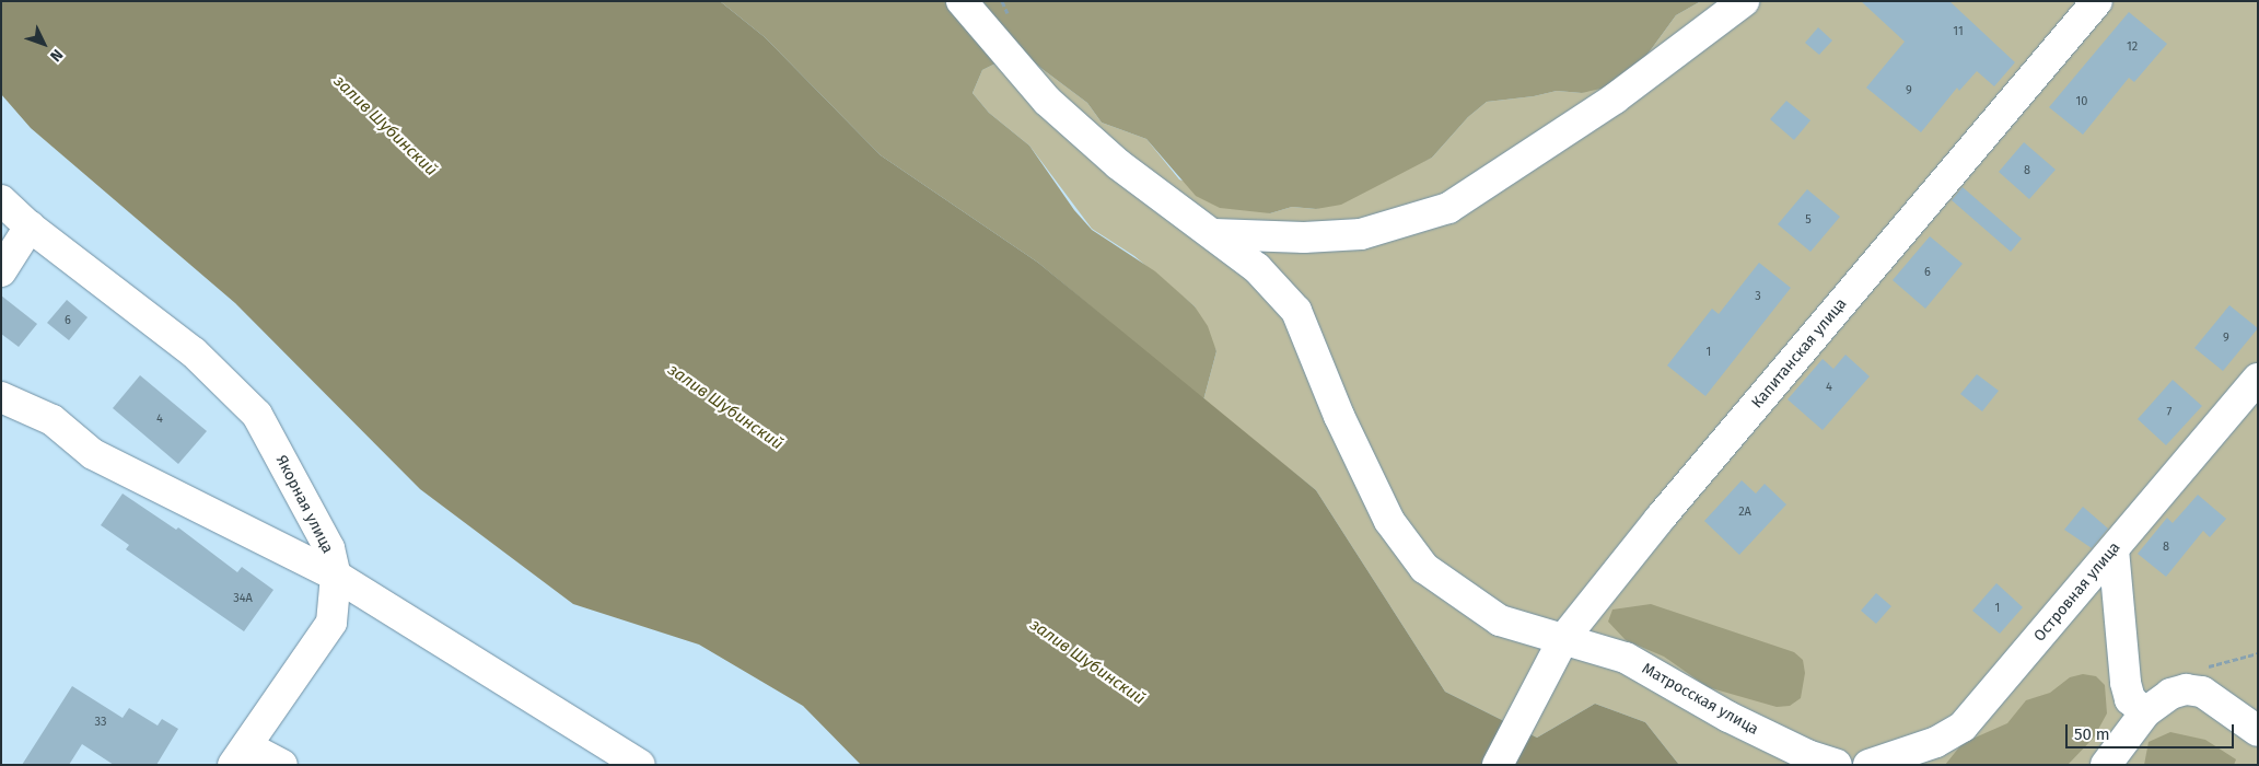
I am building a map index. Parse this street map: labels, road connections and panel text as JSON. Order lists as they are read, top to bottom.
{
  "streets": {
    "street": [
      "Капитанская улица",
      "Якорная улица",
      "Островная улица",
      "Матросская улица"
    ]
  },
  "crossings": [
    ["Капитанская улица", "Матросская улица"]
  ],
  "water": ["залив Шубинский"],
  "house_numbers": [
    "11",
    "12",
    "9",
    "10",
    "8",
    "5",
    "6",
    "3",
    "6",
    "9",
    "1",
    "4",
    "7",
    "4",
    "2А",
    "8",
    "34А",
    "1",
    "33"
  ],
  "scale_bar": "50 m",
  "north": "bottom right"
}
